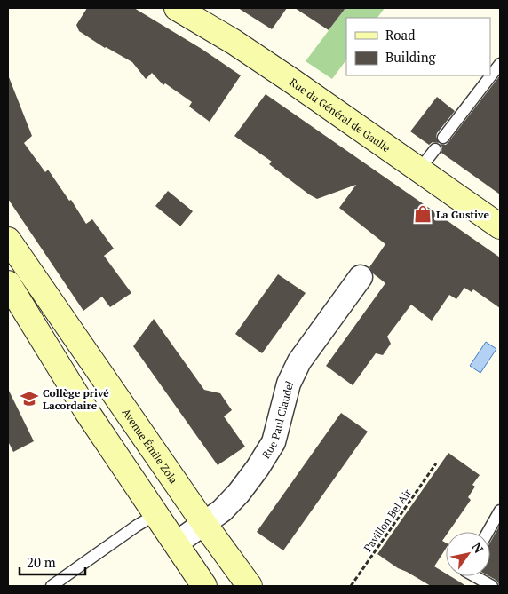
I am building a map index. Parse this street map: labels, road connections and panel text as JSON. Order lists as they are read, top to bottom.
{
  "streets": {
    "main road": ["Rue du Général de Gaulle", "Avenue Émile Zola"],
    "street": ["Rue Paul Claudel"],
    "path": ["Pavillon Bel Air"]
  },
  "crossings": [
    ["Rue Paul Claudel", "Avenue Émile Zola"]
  ],
  "places": {
    "shop": ["La Gustive"],
    "school or university": ["Collège privé Lacordaire"]
  },
  "legend": ["Road", "Building"],
  "scale_bar": "20 m",
  "north": "top right"
}
